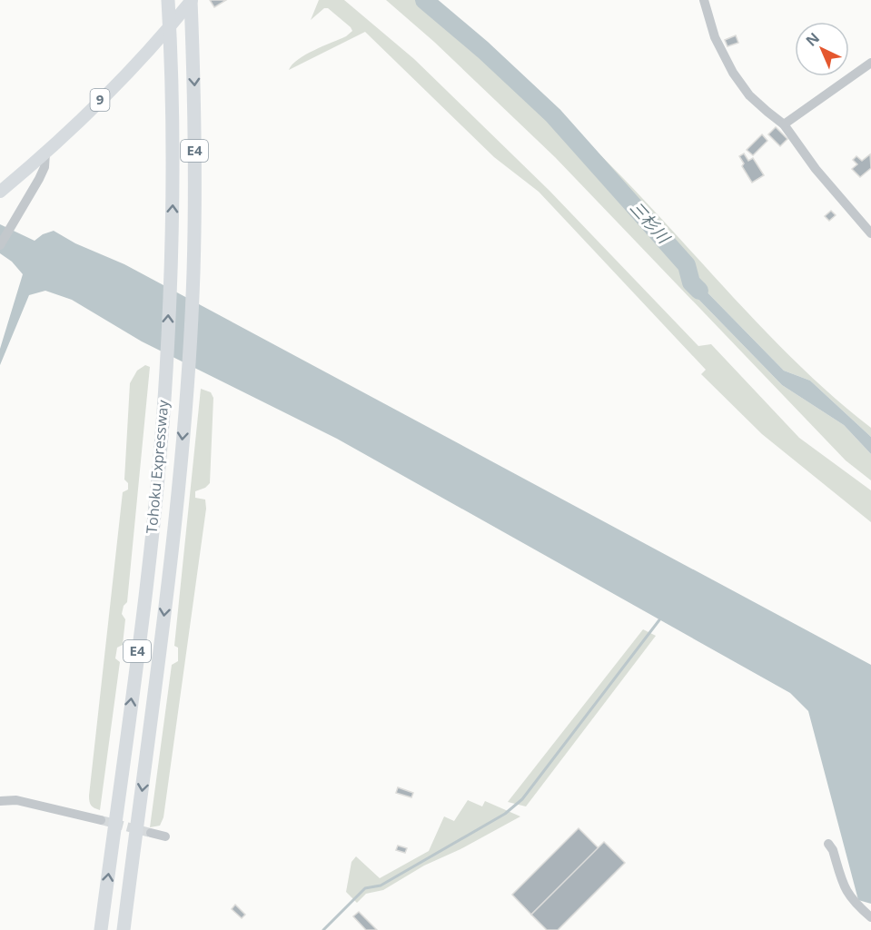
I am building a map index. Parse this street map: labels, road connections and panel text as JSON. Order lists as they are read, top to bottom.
{
  "streets": {
    "highway": ["E4", "Tohoku Expressway"],
    "main road": ["9"]
  },
  "crossings": [
    ["9", "Tohoku Expressway"]
  ],
  "water": ["三杉川"],
  "north": "top left"
}
